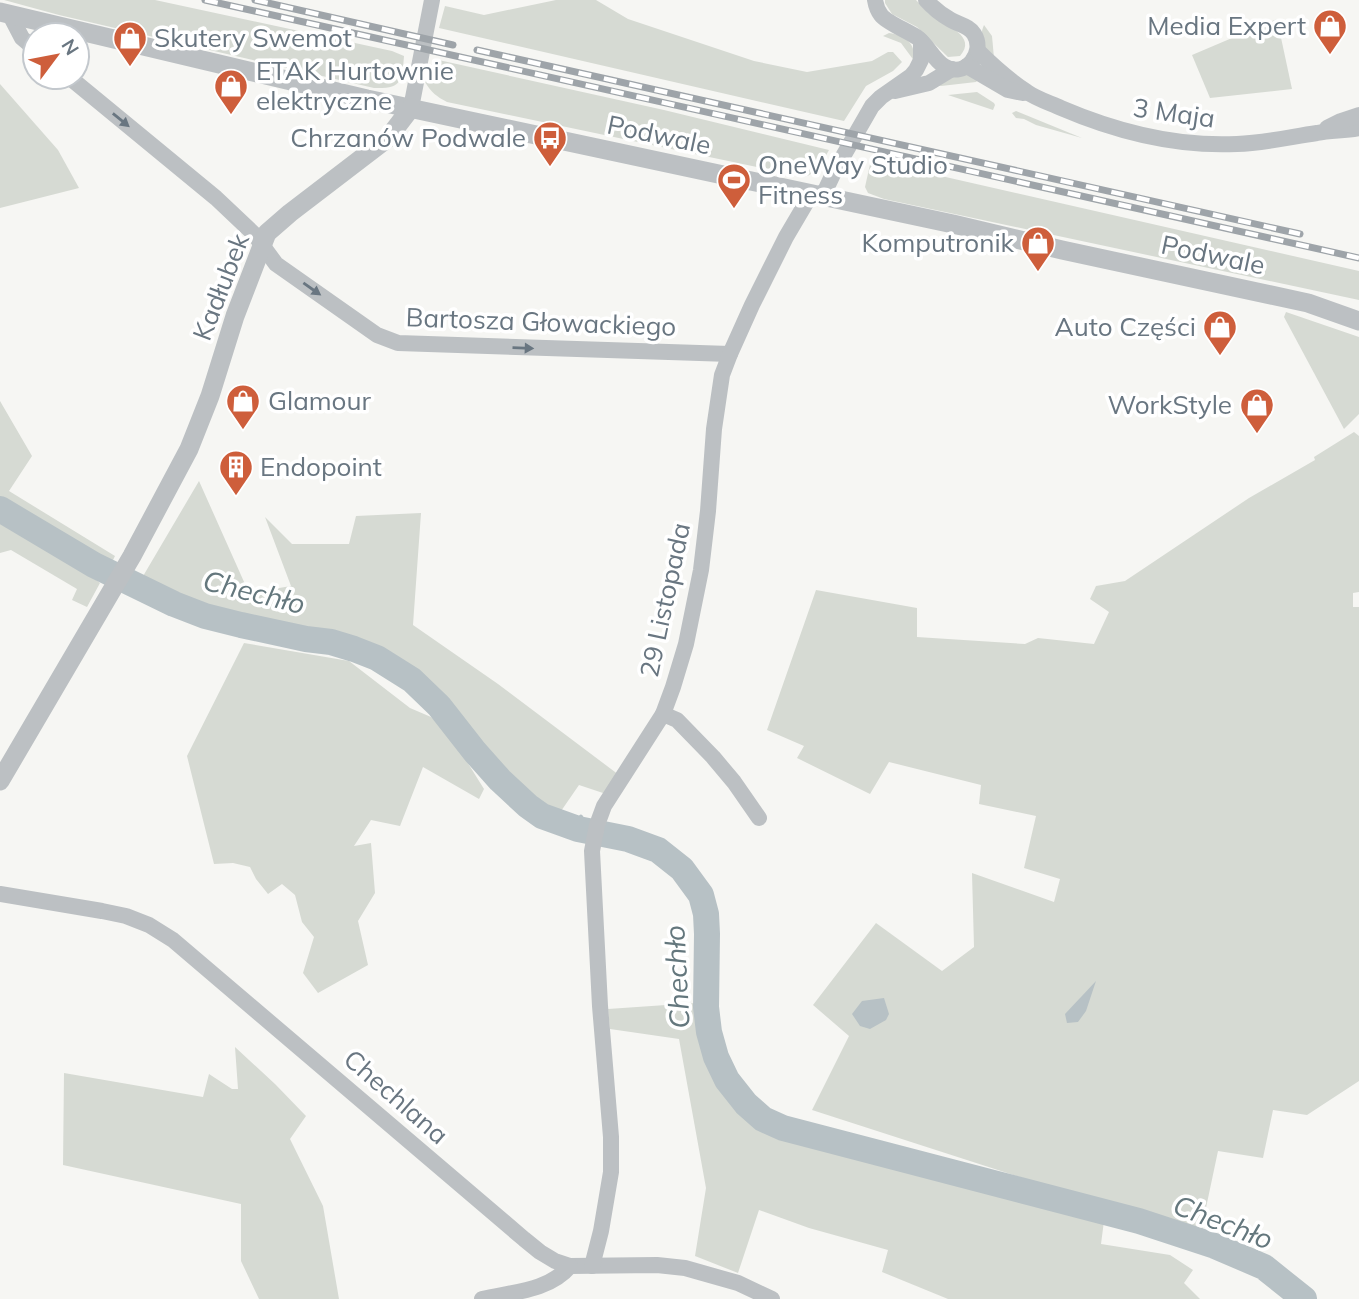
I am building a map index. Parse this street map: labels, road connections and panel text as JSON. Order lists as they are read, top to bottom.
{
  "streets": {
    "street": [
      "3 Maja",
      "Podwale",
      "Kadłubek",
      "Bartosza Głowackiego",
      "29 Listopada",
      "Chechlana"
    ]
  },
  "crossings": [
    ["3 Maja", "29 Listopada"],
    ["Podwale", "Kadłubek"],
    ["Podwale", "29 Listopada"],
    ["Kadłubek", "Bartosza Głowackiego"],
    ["Bartosza Głowackiego", "29 Listopada"],
    ["29 Listopada", "Chechlana"]
  ],
  "one_way": ["Bartosza Głowackiego"],
  "water": ["Chechło"],
  "places": {
    "shop": [
      "Media Expert",
      "Skutery Swemot",
      "ETAK Hurtownie elektryczne",
      "Komputronik",
      "Auto Części",
      "Glamour",
      "WorkStyle"
    ],
    "bus stop": ["Chrzanów Podwale"],
    "sports": ["OneWay Studio Fitness"],
    "building": ["Endopoint"]
  },
  "north": "top right"
}
